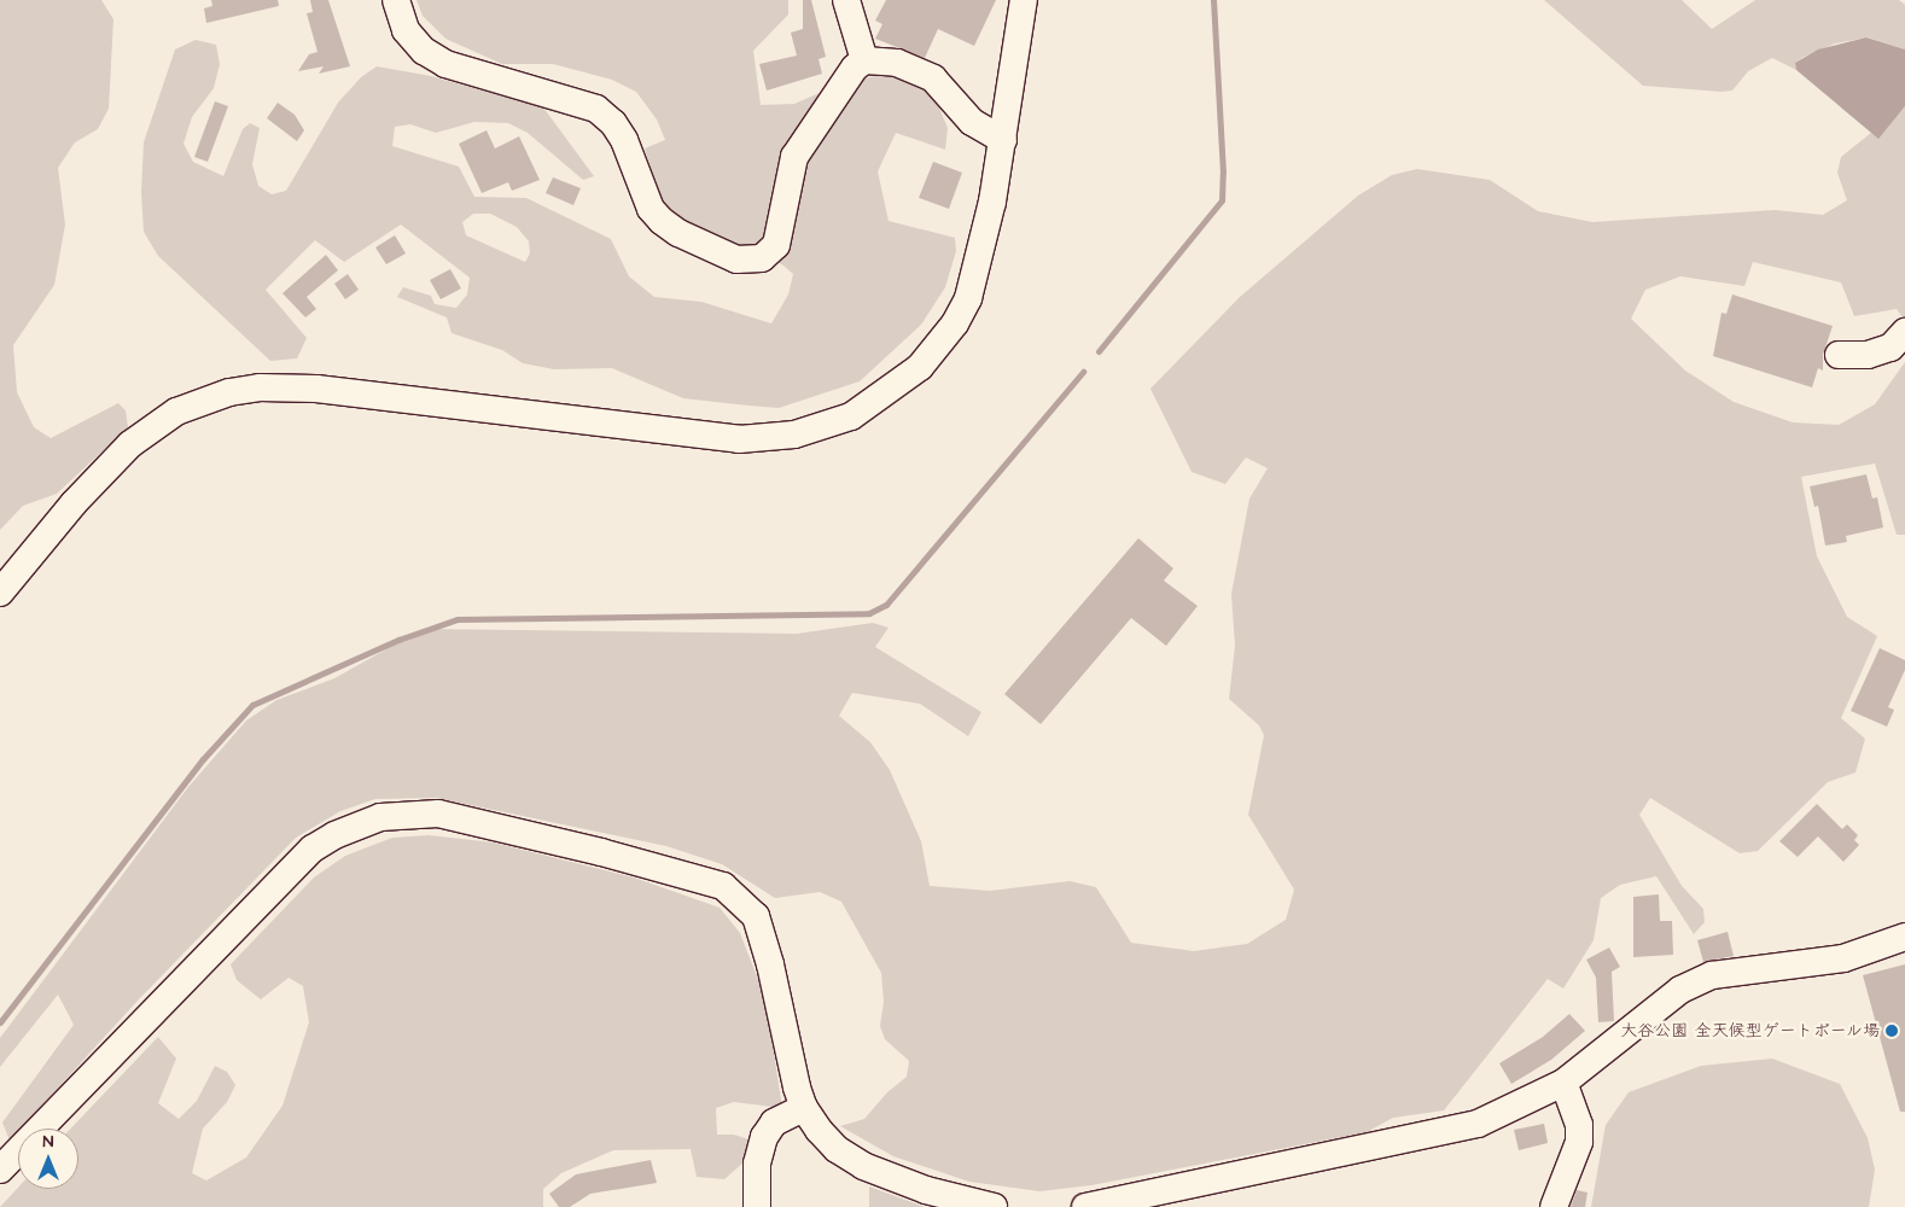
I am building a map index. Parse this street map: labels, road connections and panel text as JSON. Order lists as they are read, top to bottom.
{
  "places": ["大谷公園 全天候型ゲートボール場"],
  "north": "top"
}
